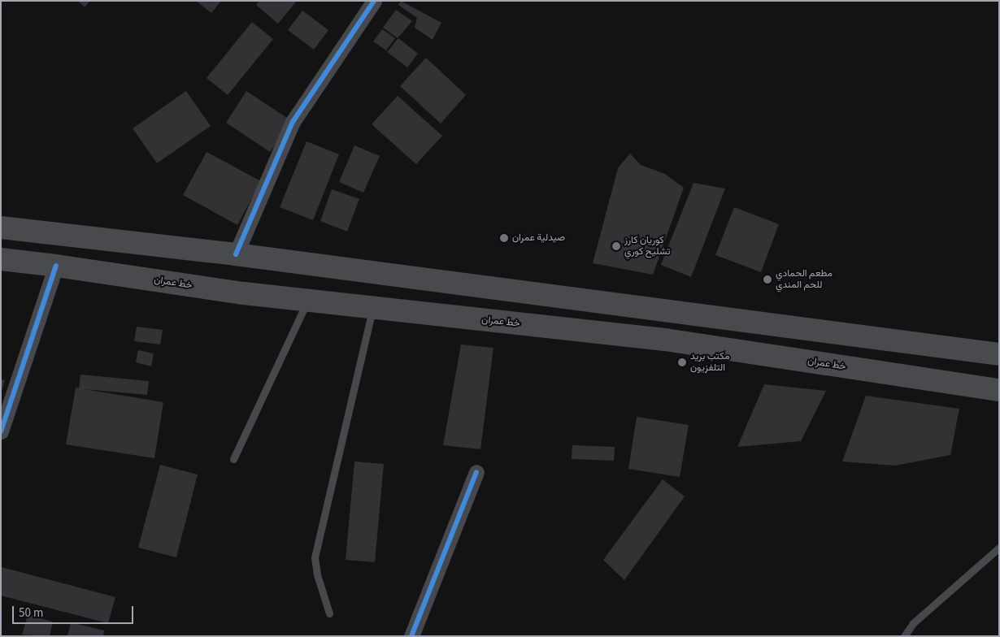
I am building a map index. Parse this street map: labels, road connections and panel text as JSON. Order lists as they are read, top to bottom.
{
  "streets": {
    "main road": ["خط عمران"]
  },
  "places": [
    "صيدلية عمران",
    "كوريان كارز تشليح كوري",
    "مطعم الحمادي للحم المندي",
    "مكتب بريد التلفزيون"
  ],
  "scale_bar": "50 m"
}
